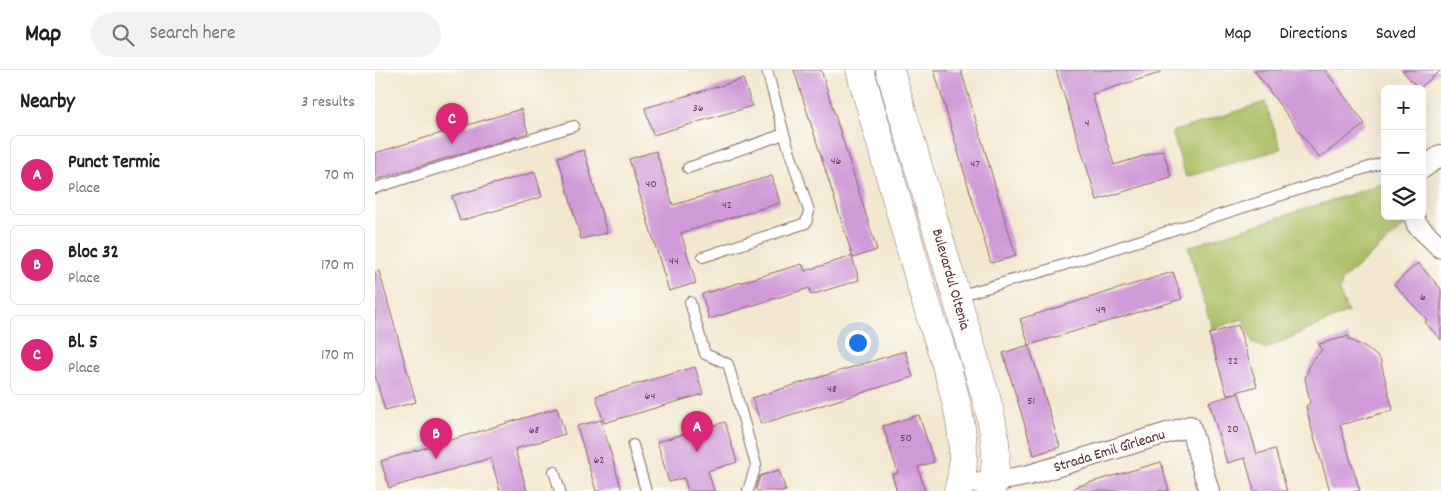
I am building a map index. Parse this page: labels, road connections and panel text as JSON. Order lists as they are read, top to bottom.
{
  "streets": {
    "street": ["Bulevardul Oltenia", "Strada Emil Gîrleanu"]
  },
  "crossings": [
    ["Bulevardul Oltenia", "Strada Emil Gîrleanu"]
  ],
  "house_numbers": [
    "36",
    "4",
    "46",
    "47",
    "40",
    "42",
    "44",
    "6",
    "49",
    "22",
    "48",
    "64",
    "51",
    "20",
    "68",
    "50",
    "62"
  ],
  "page": {
    "header": "Map",
    "search": "Search here",
    "nav": ["Map", "Directions", "Saved"],
    "heading": ["Nearby", "3 results"],
    "map_buttons": ["+", "−"],
    "pins": ["C", "A", "B"],
    "list": [
      {
        "mark": "A",
        "name": "Punct Termic",
        "note": "Place",
        "value": "70 m"
      },
      {
        "mark": "B",
        "name": "Bloc 32",
        "note": "Place",
        "value": "170 m"
      },
      {
        "mark": "C",
        "name": "Bl. 5",
        "note": "Place",
        "value": "170 m"
      }
    ]
  }
}
